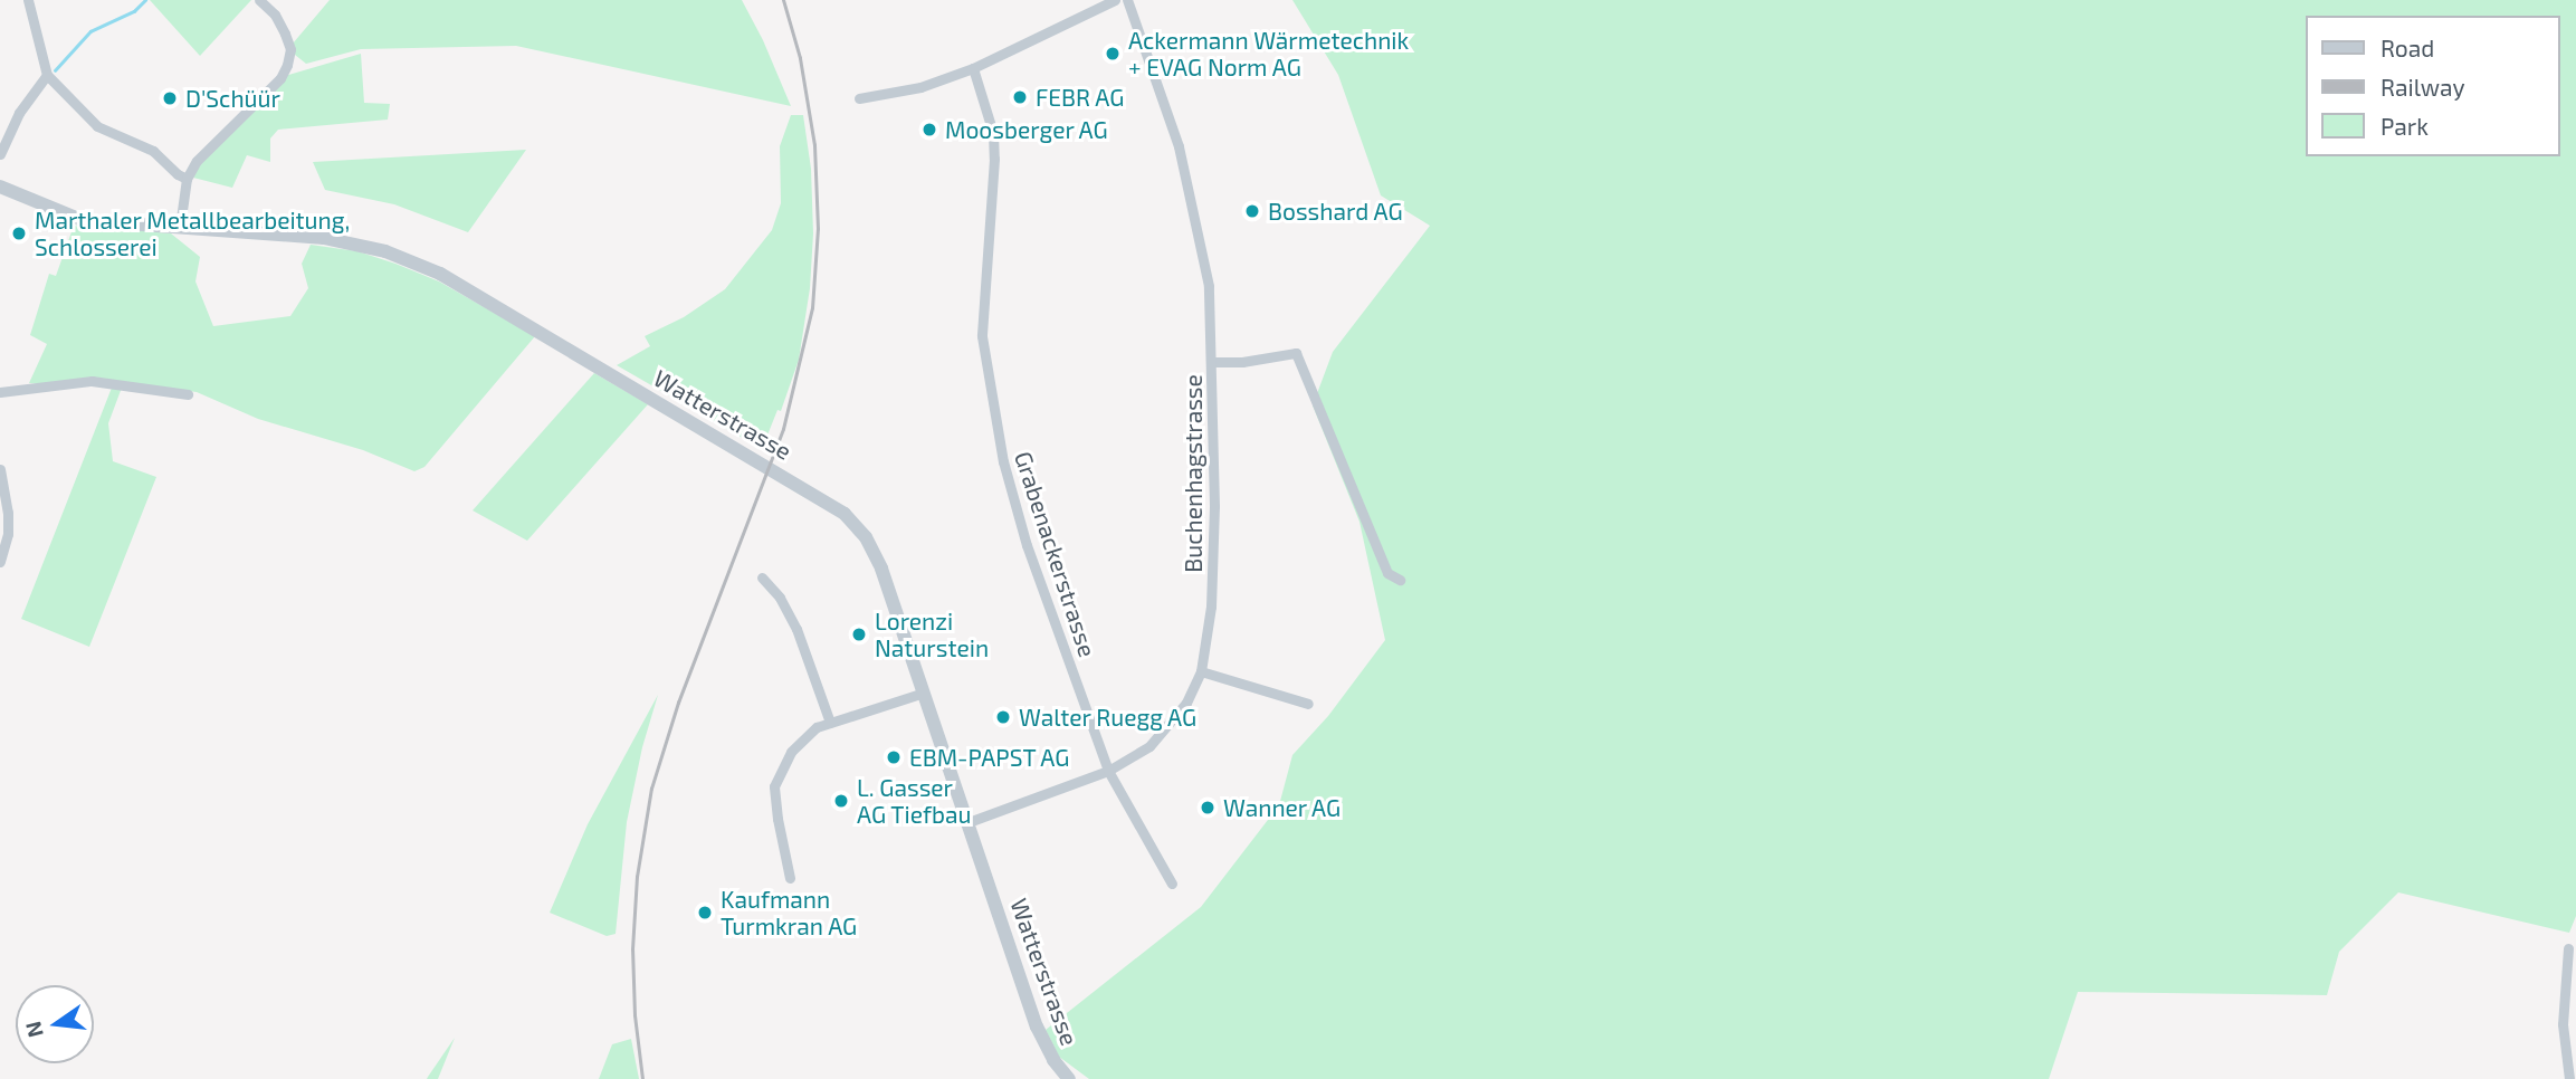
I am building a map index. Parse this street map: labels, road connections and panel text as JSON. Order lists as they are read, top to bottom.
{
  "streets": {
    "street": ["Watterstrasse", "Buchenhagstrasse", "Grabenackerstrasse"]
  },
  "crossings": [
    ["Watterstrasse", "Buchenhagstrasse"],
    ["Buchenhagstrasse", "Grabenackerstrasse"]
  ],
  "places": [
    "Ackermann Wärmetechnik + EVAG Norm AG",
    "FEBR AG",
    "D'Schüür",
    "Moosberger AG",
    "Bosshard AG",
    "Marthaler Metallbearbeitung, Schlosserei",
    "Lorenzi Naturstein",
    "Walter Ruegg AG",
    "EBM-PAPST AG",
    "L. Gasser AG Tiefbau",
    "Wanner AG",
    "Kaufmann Turmkran AG"
  ],
  "legend": ["Road", "Railway", "Park"],
  "north": "left"
}
